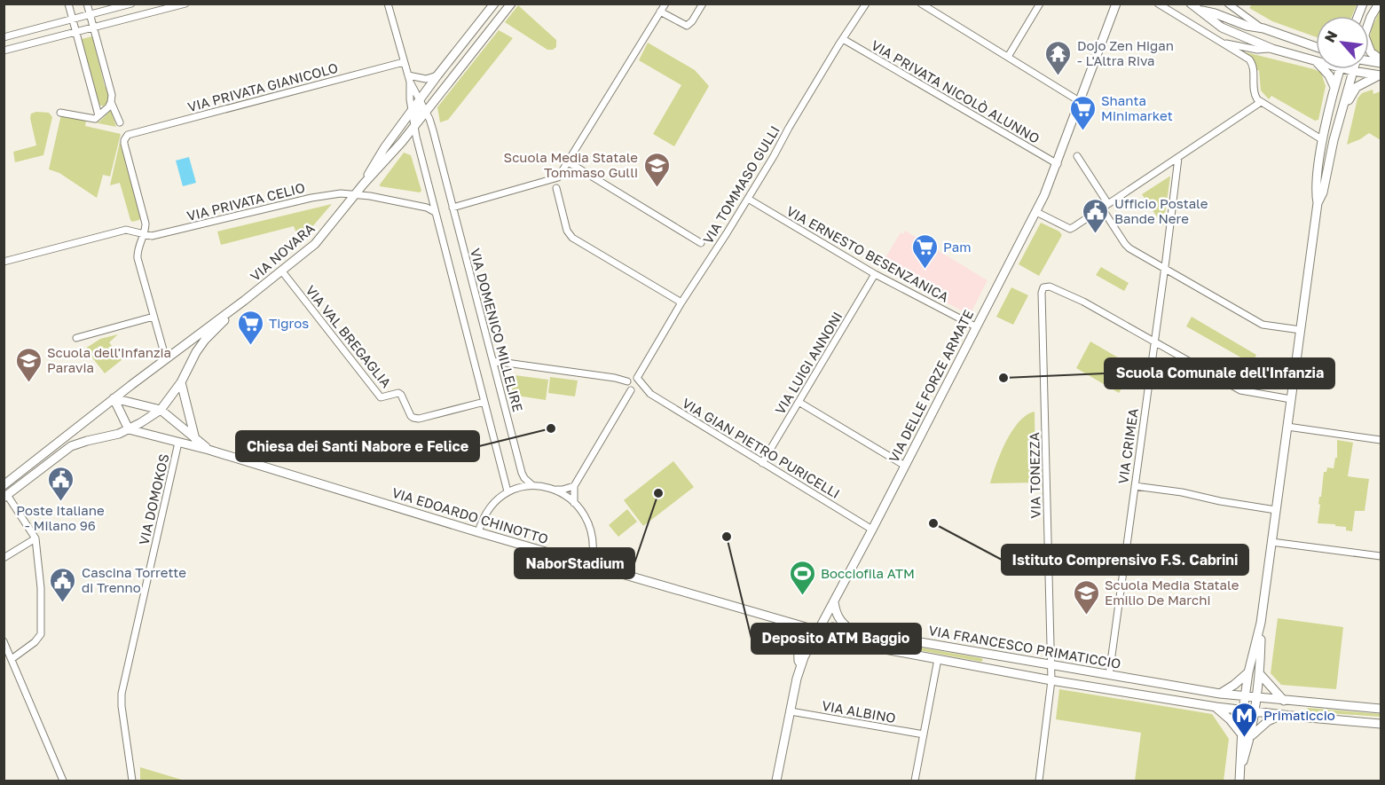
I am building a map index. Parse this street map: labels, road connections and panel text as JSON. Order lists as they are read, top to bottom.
{
  "streets": {
    "street": [
      "VIA PRIVATA GIANICOLO",
      "VIA PRIVATA NICOLÒ ALUNNO",
      "VIA TOMMASO GULLI",
      "VIA PRIVATA CELIO",
      "VIA NOVARA",
      "VIA ERNESTO BESENZANICA",
      "VIA DOMENICO MILLELIRE",
      "VIA VAL BREGAGLIA",
      "VIA LUIGI ANNONI",
      "VIA DELLE FORZE ARMATE",
      "VIA CRIMEA",
      "VIA GIAN PIETRO PURICELLI",
      "VIA TONEZZA",
      "VIA DOMOKOS",
      "VIA EDOARDO CHINOTTO",
      "VIA FRANCESCO PRIMATICCIO",
      "VIA ALBINO"
    ]
  },
  "crossings": [
    ["VIA PRIVATA GIANICOLO", "VIA PRIVATA CELIO"],
    ["VIA PRIVATA NICOLÒ ALUNNO", "VIA TOMMASO GULLI"],
    ["VIA PRIVATA NICOLÒ ALUNNO", "VIA DELLE FORZE ARMATE"],
    ["VIA TOMMASO GULLI", "VIA ERNESTO BESENZANICA"],
    ["VIA TOMMASO GULLI", "VIA GIAN PIETRO PURICELLI"],
    ["VIA PRIVATA CELIO", "VIA NOVARA"],
    ["VIA NOVARA", "VIA VAL BREGAGLIA"],
    ["VIA ERNESTO BESENZANICA", "VIA LUIGI ANNONI"],
    ["VIA ERNESTO BESENZANICA", "VIA DELLE FORZE ARMATE"],
    ["VIA LUIGI ANNONI", "VIA GIAN PIETRO PURICELLI"],
    ["VIA DELLE FORZE ARMATE", "VIA GIAN PIETRO PURICELLI"],
    ["VIA DELLE FORZE ARMATE", "VIA EDOARDO CHINOTTO"],
    ["VIA DELLE FORZE ARMATE", "VIA FRANCESCO PRIMATICCIO"],
    ["VIA DELLE FORZE ARMATE", "VIA ALBINO"],
    ["VIA CRIMEA", "VIA TONEZZA"],
    ["VIA CRIMEA", "VIA FRANCESCO PRIMATICCIO"],
    ["VIA TONEZZA", "VIA FRANCESCO PRIMATICCIO"],
    ["VIA DOMOKOS", "VIA EDOARDO CHINOTTO"],
    ["VIA EDOARDO CHINOTTO", "VIA FRANCESCO PRIMATICCIO"]
  ],
  "places": {
    "temple": ["Dojo Zen Higan - L'Altra Riva"],
    "supermarket": ["Shanta Minimarket", "Pam", "Tigros"],
    "school or university": ["Scuola Media Statale Tommaso Gulli", "Scuola dell'Infanzia Paravia", "Scuola Media Statale Emilio De Marchi"],
    "public building": ["Ufficio Postale Bande Nere", "Poste Italiane - Milano 96", "Cascina Torrette di Trenno"],
    "other": [
      "Scuola Comunale dell'Infanzia",
      "Chiesa dei Santi Nabore e Felice",
      "NaborStadium",
      "Istituto Comprensivo F.S. Cabrini",
      "Deposito ATM Baggio"
    ],
    "sports": ["Bocciofila ATM"],
    "metro station": ["Primaticcio"]
  },
  "north": "top left"
}
